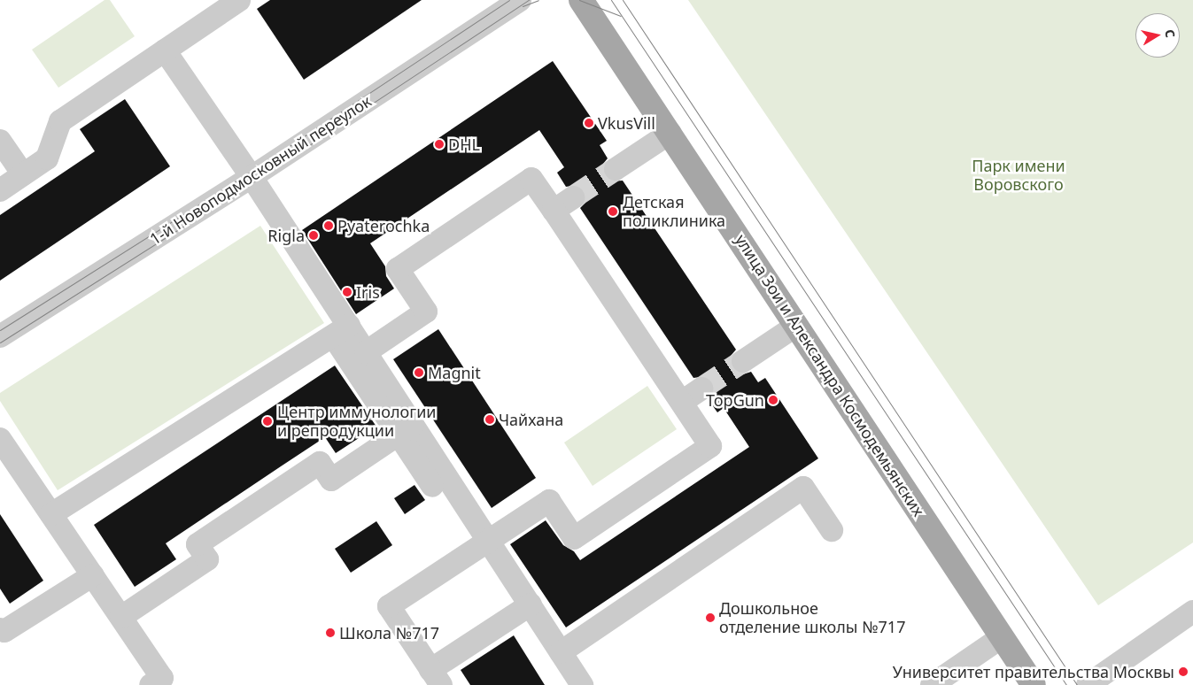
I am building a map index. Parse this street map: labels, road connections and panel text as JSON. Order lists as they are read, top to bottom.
{
  "streets": {
    "main road": ["улица Зои и Александра Космодемьянских"],
    "street": ["1-й Новоподмосковный переулок"]
  },
  "parks": ["Парк имени Воровского"],
  "places": [
    "VkusVill",
    "DHL",
    "Детская поликлиника",
    "Pyaterochka",
    "Rigla",
    "Iris",
    "Magnit",
    "TopGun",
    "Чайхана",
    "Центр иммунологии и репродукции",
    "Дошкольное отделение школы №717",
    "Школа №717",
    "Университет правительства Москвы"
  ],
  "north": "right"
}
